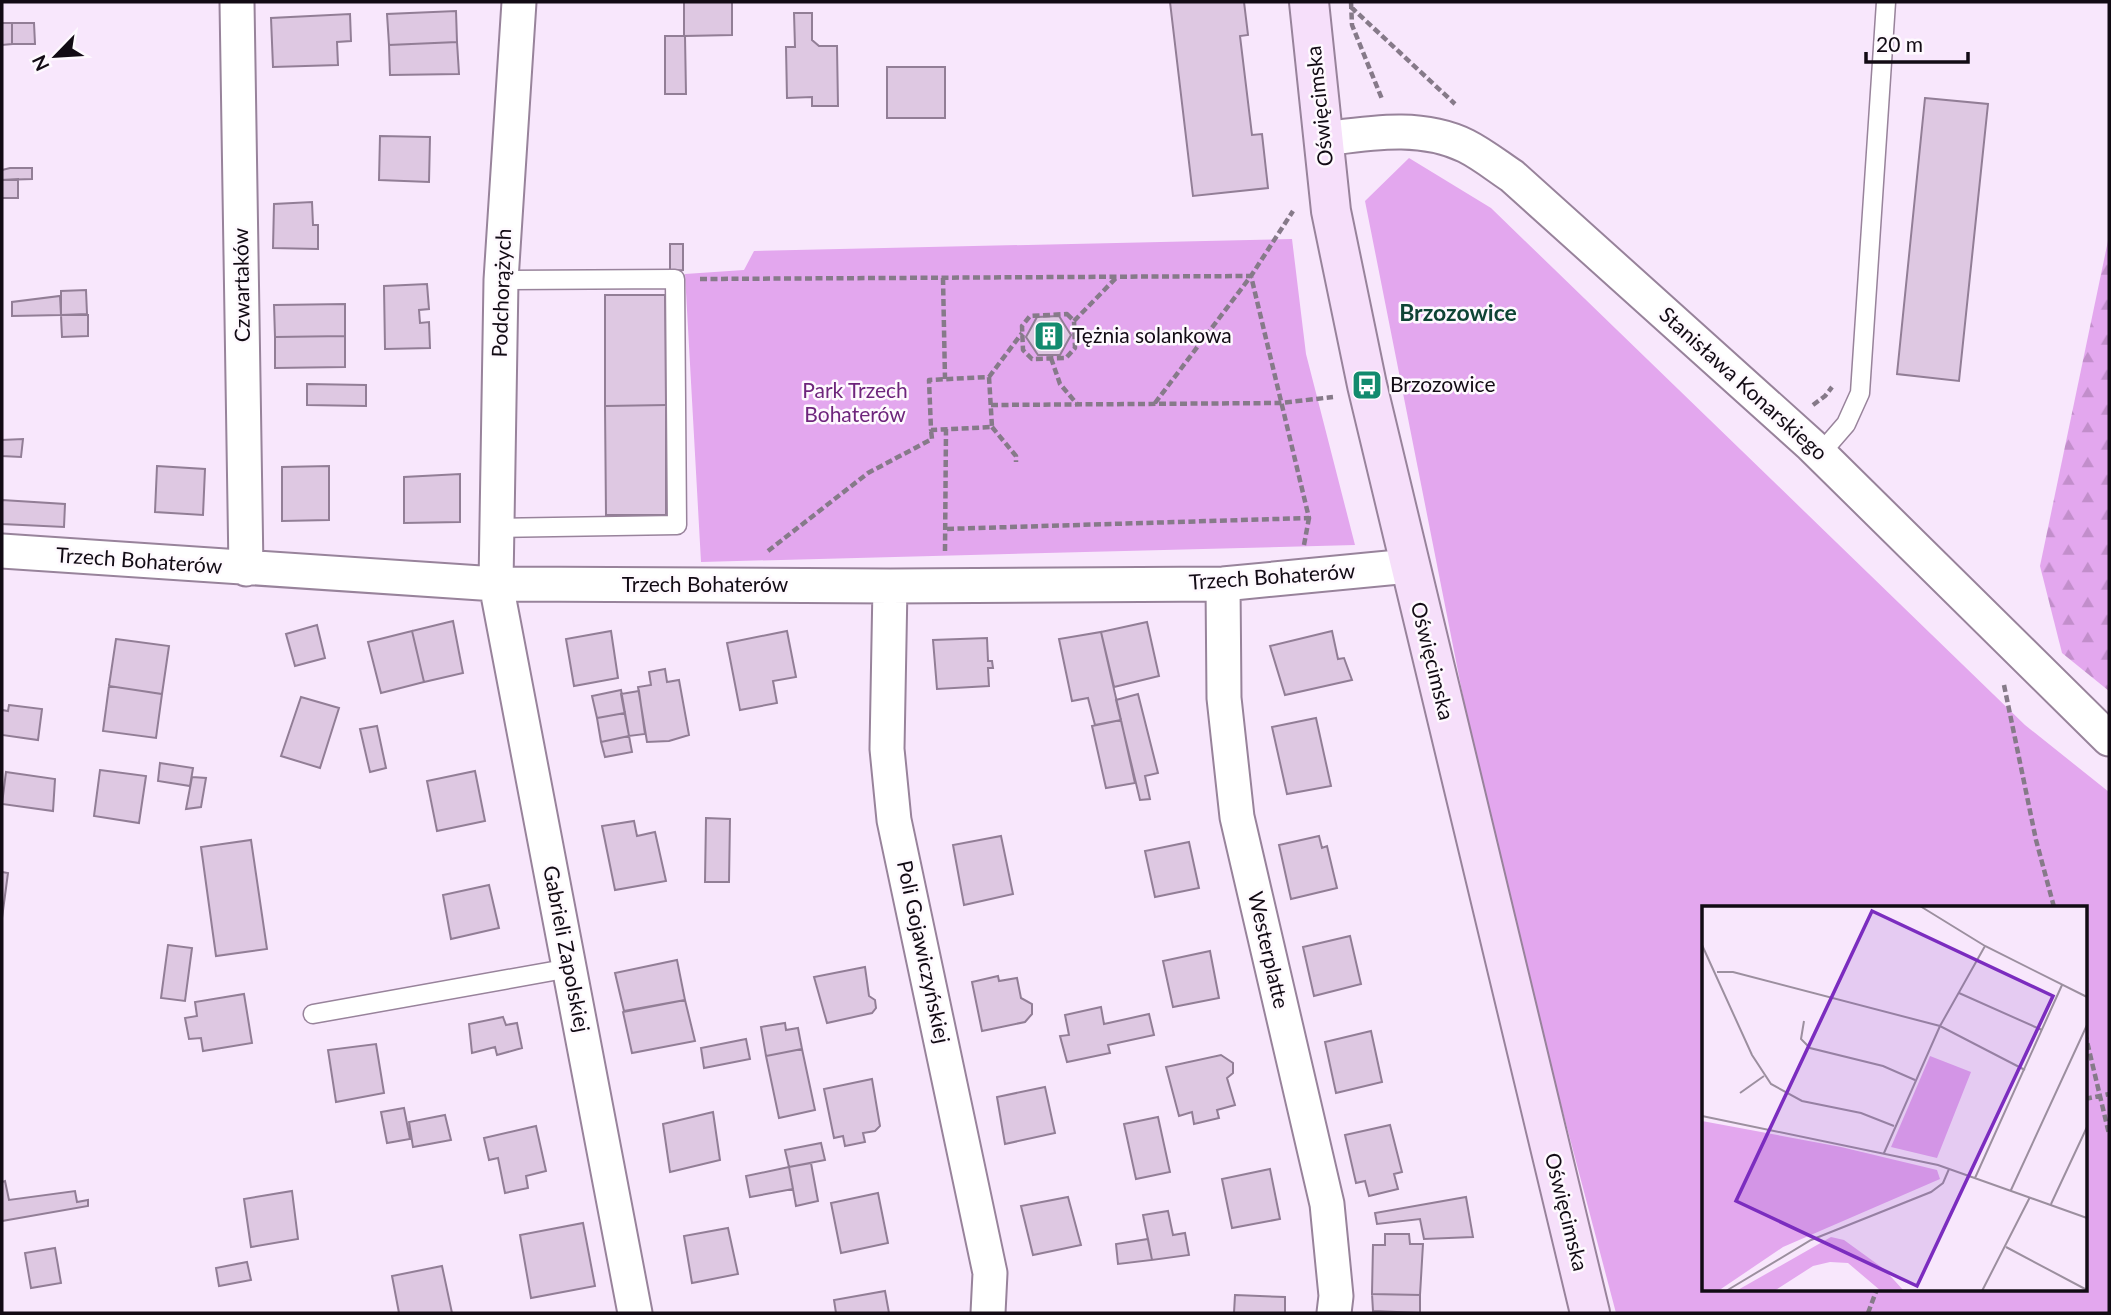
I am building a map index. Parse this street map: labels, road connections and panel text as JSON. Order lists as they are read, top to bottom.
{
  "streets": {
    "street": [
      "Oświęcimska",
      "Czwartaków",
      "Podchorążych",
      "Stanisława Konarskiego",
      "Trzech Bohaterów",
      "Gabrieli Zapolskiej",
      "Westerplatte",
      "Poli Gojawiczyńskiej"
    ]
  },
  "crossings": [
    ["Oświęcimska", "Stanisława Konarskiego"],
    ["Oświęcimska", "Trzech Bohaterów"],
    ["Czwartaków", "Trzech Bohaterów"],
    ["Podchorążych", "Trzech Bohaterów"],
    ["Podchorążych", "Gabrieli Zapolskiej"],
    ["Trzech Bohaterów", "Gabrieli Zapolskiej"],
    ["Trzech Bohaterów", "Westerplatte"],
    ["Trzech Bohaterów", "Poli Gojawiczyńskiej"]
  ],
  "districts": ["Brzozowice"],
  "parks": ["Park Trzech Bohaterów"],
  "places": {
    "building": ["Tężnia solankowa"],
    "bus stop": ["Brzozowice"]
  },
  "scale_bar": "20 m",
  "north": "bottom left"
}
